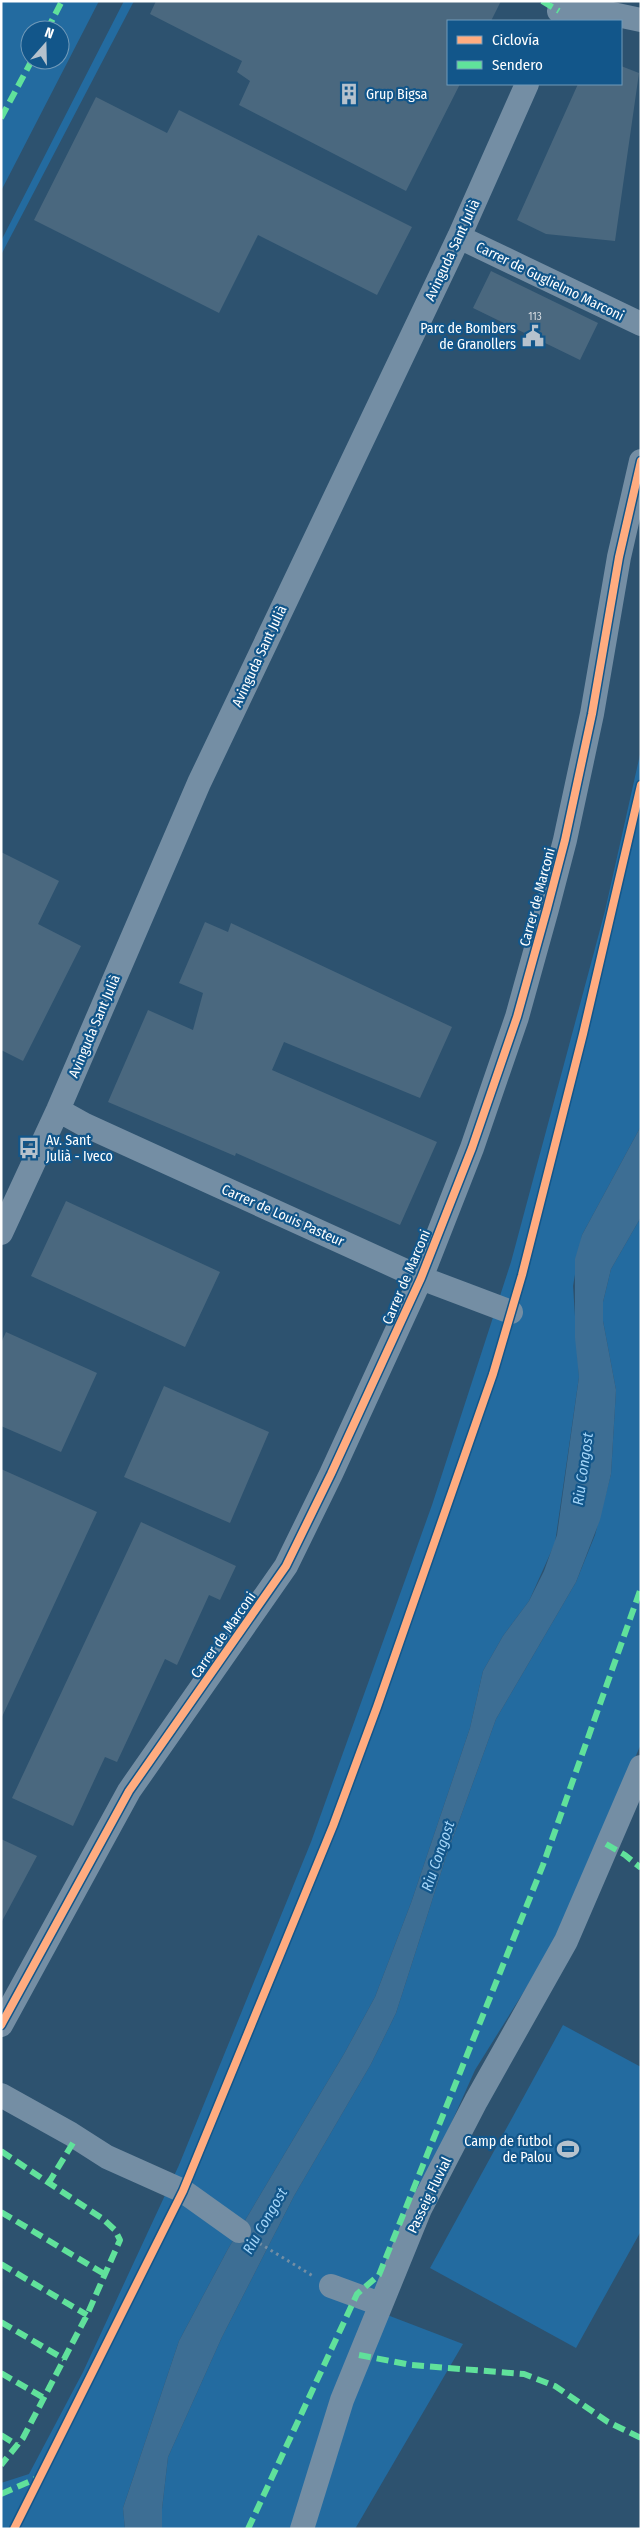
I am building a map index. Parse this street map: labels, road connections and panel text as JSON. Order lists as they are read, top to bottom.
{
  "streets": {
    "street": [
      "Avinguda Sant Julià",
      "Carrer de Guglielmo Marconi",
      "Carrer de Marconi",
      "Carrer de Louis Pasteur",
      "Passeig Fluvial"
    ]
  },
  "crossings": [
    ["Avinguda Sant Julià", "Carrer de Guglielmo Marconi"],
    ["Avinguda Sant Julià", "Carrer de Louis Pasteur"],
    ["Carrer de Marconi", "Carrer de Louis Pasteur"]
  ],
  "water": ["Riu Congost"],
  "places": {
    "building": ["Grup Bigsa"],
    "public building": ["Parc de Bombers de Granollers"],
    "bus stop": ["Av. Sant Julià - Iveco"],
    "sports": ["Camp de futbol de Palou"]
  },
  "house_numbers": ["113"],
  "legend": ["Ciclovía", "Sendero"],
  "north": "top"
}
